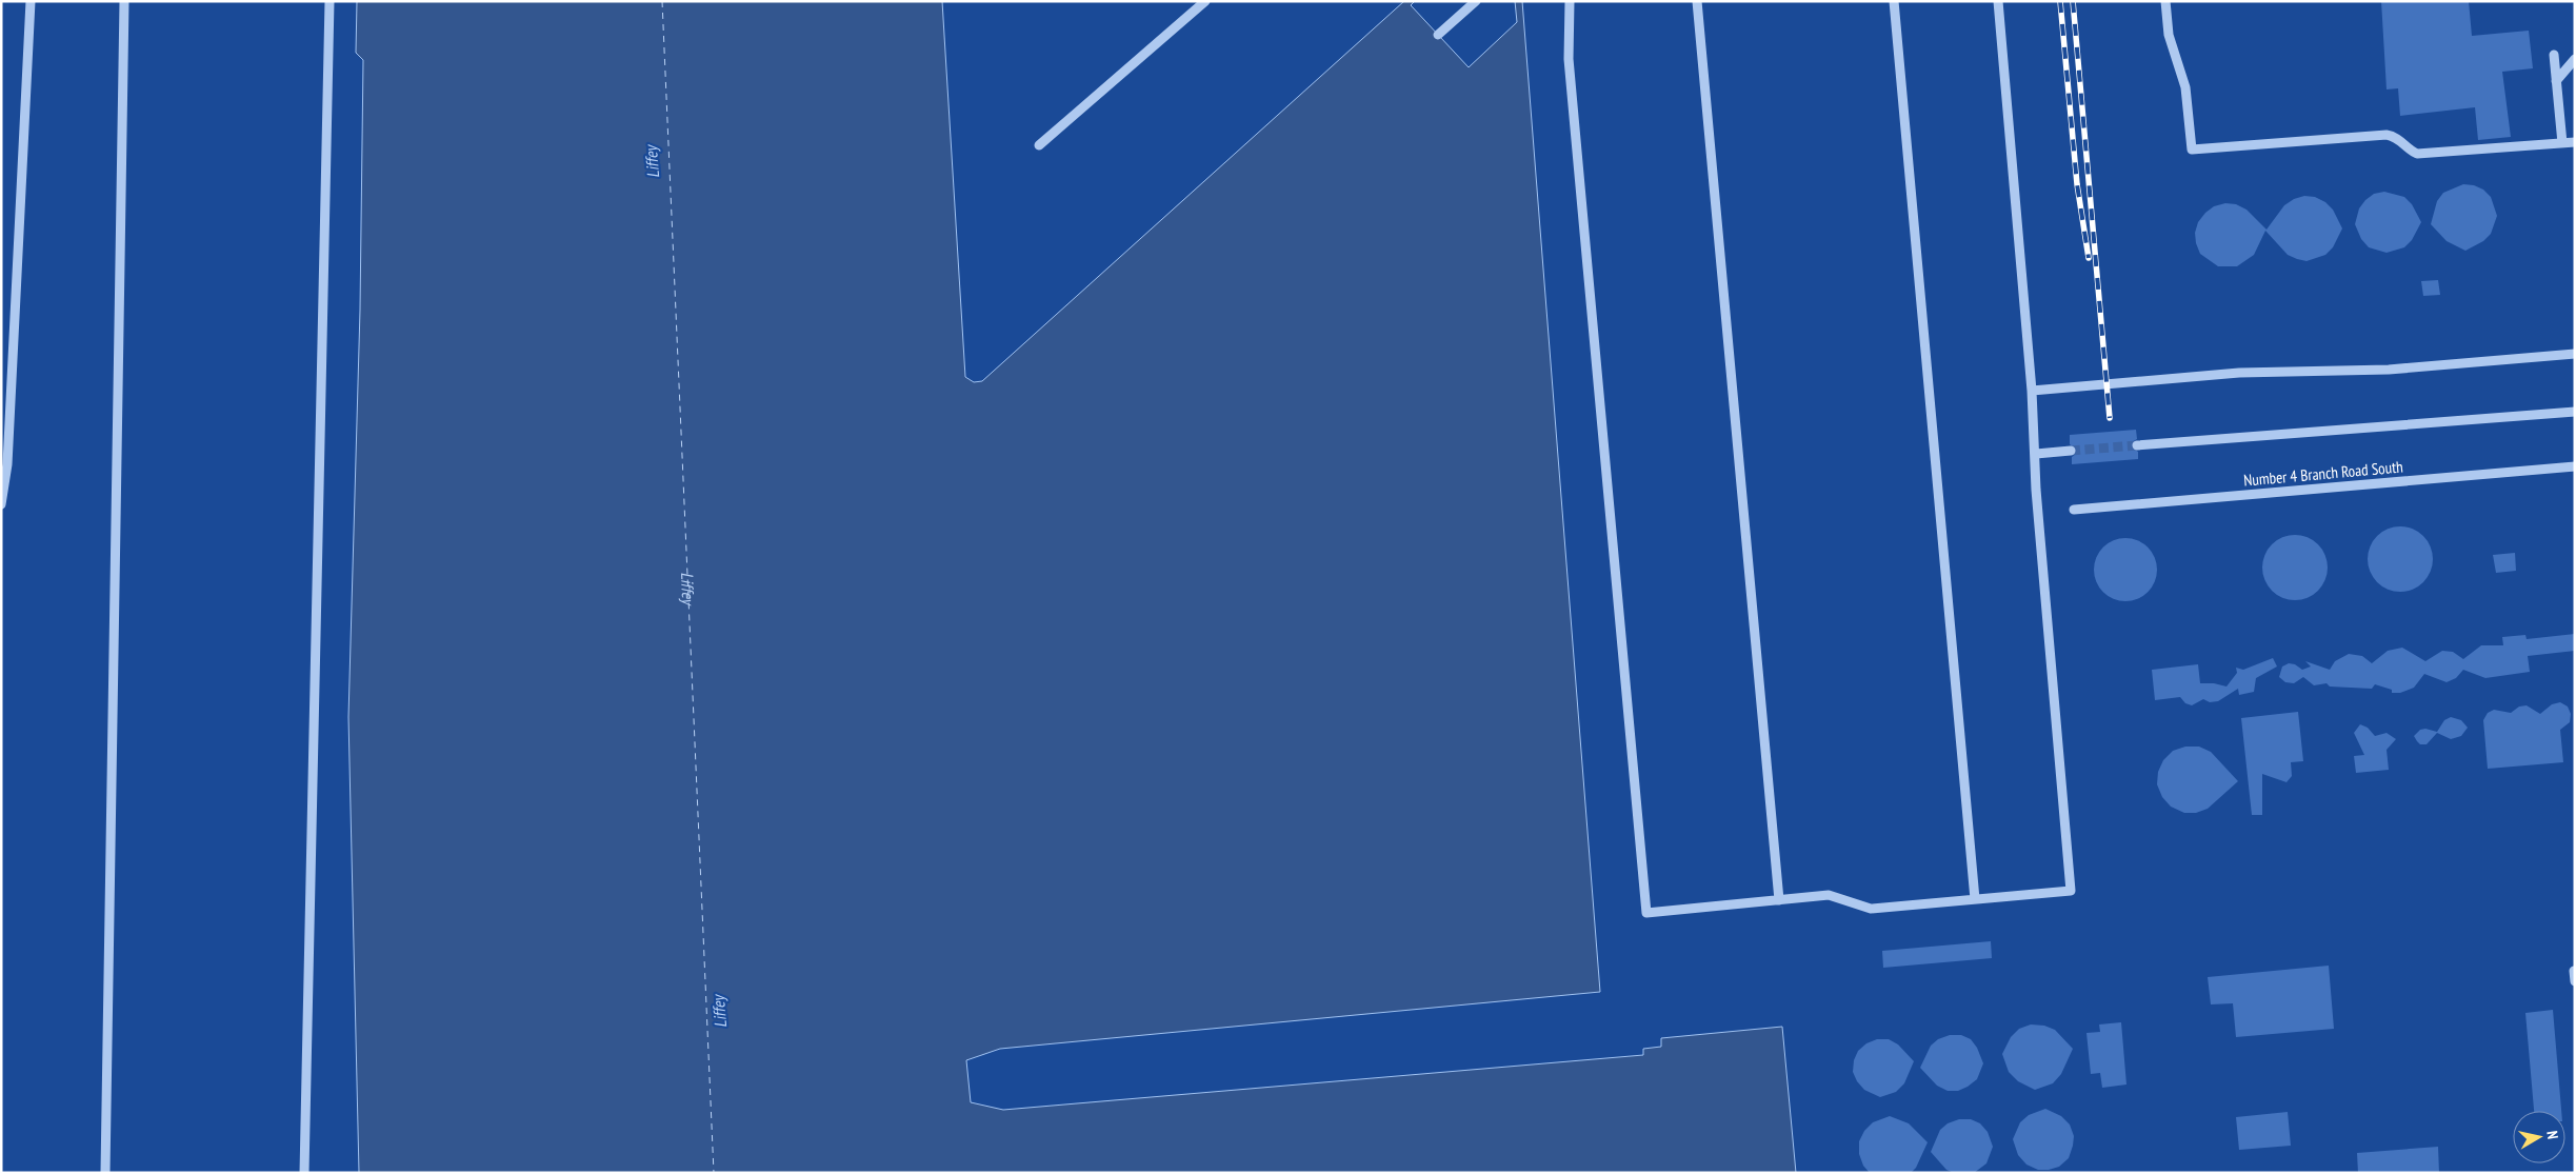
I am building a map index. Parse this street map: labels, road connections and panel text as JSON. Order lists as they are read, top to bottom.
{
  "streets": {
    "street": ["Number 4 Branch Road South"]
  },
  "water": ["Liffey"],
  "north": "right"
}
